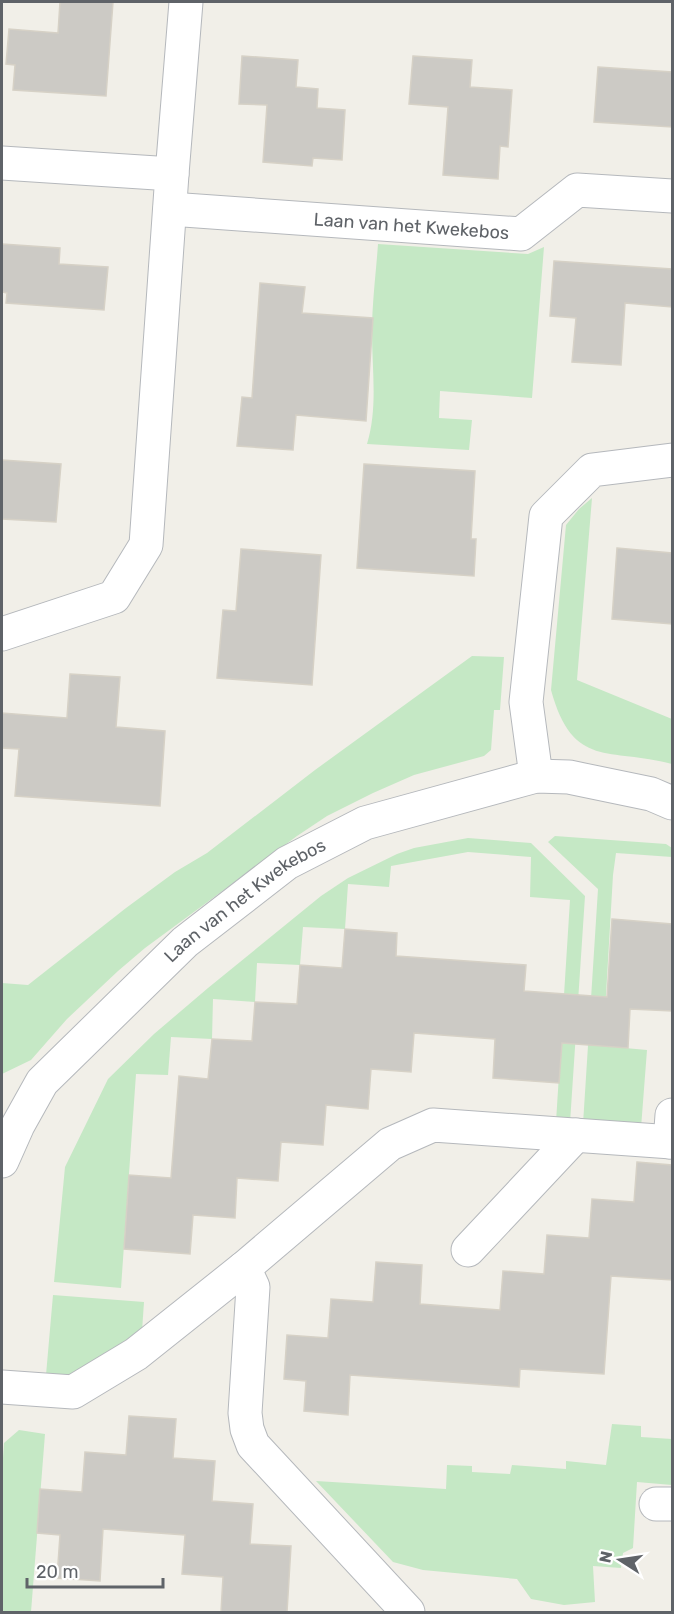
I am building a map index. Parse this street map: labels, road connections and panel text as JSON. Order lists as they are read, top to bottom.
{
  "streets": {
    "street": ["Laan van het Kwekebos"]
  },
  "scale_bar": "20 m",
  "north": "left"
}
